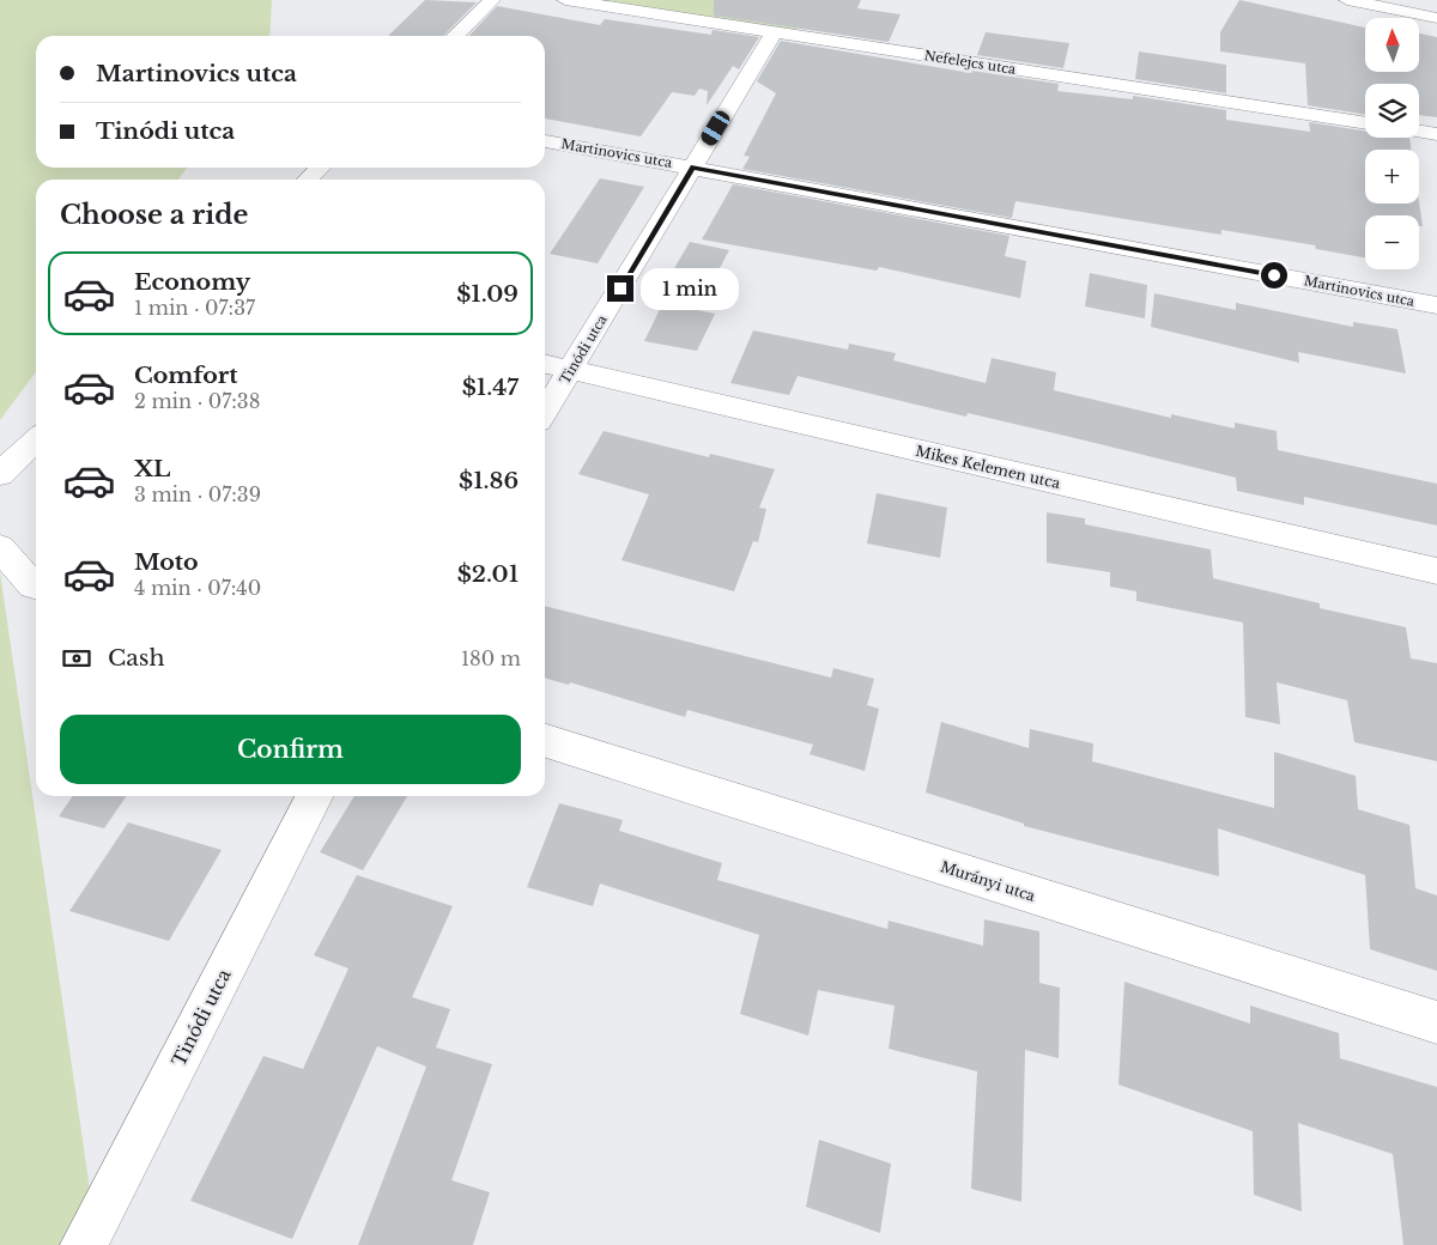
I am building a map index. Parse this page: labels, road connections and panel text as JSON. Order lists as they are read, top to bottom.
{
  "streets": {
    "street": [
      "Nefelejcs utca",
      "Martinovics utca",
      "Tinódi utca",
      "Mikes Kelemen utca",
      "Murányi utca"
    ]
  },
  "crossings": [
    ["Nefelejcs utca", "Tinódi utca"],
    ["Martinovics utca", "Tinódi utca"],
    ["Tinódi utca", "Mikes Kelemen utca"]
  ],
  "north": "top",
  "page": {
    "map_buttons": ["+", "−"],
    "banner": ["Martinovics utca", "Tinódi utca"],
    "heading": "Choose a ride",
    "list": [
      {
        "name": "Economy",
        "note": "1 min · 07:37",
        "value": "$1.09"
      },
      {
        "name": "Comfort",
        "note": "2 min · 07:38",
        "value": "$1.47"
      },
      {
        "name": "XL",
        "note": "3 min · 07:39",
        "value": "$1.86"
      },
      {
        "name": "Moto",
        "note": "4 min · 07:40",
        "value": "$2.01"
      }
    ],
    "bubble": "1 min",
    "pay": ["Cash", "180 m"],
    "buttons": "Confirm"
  }
}
